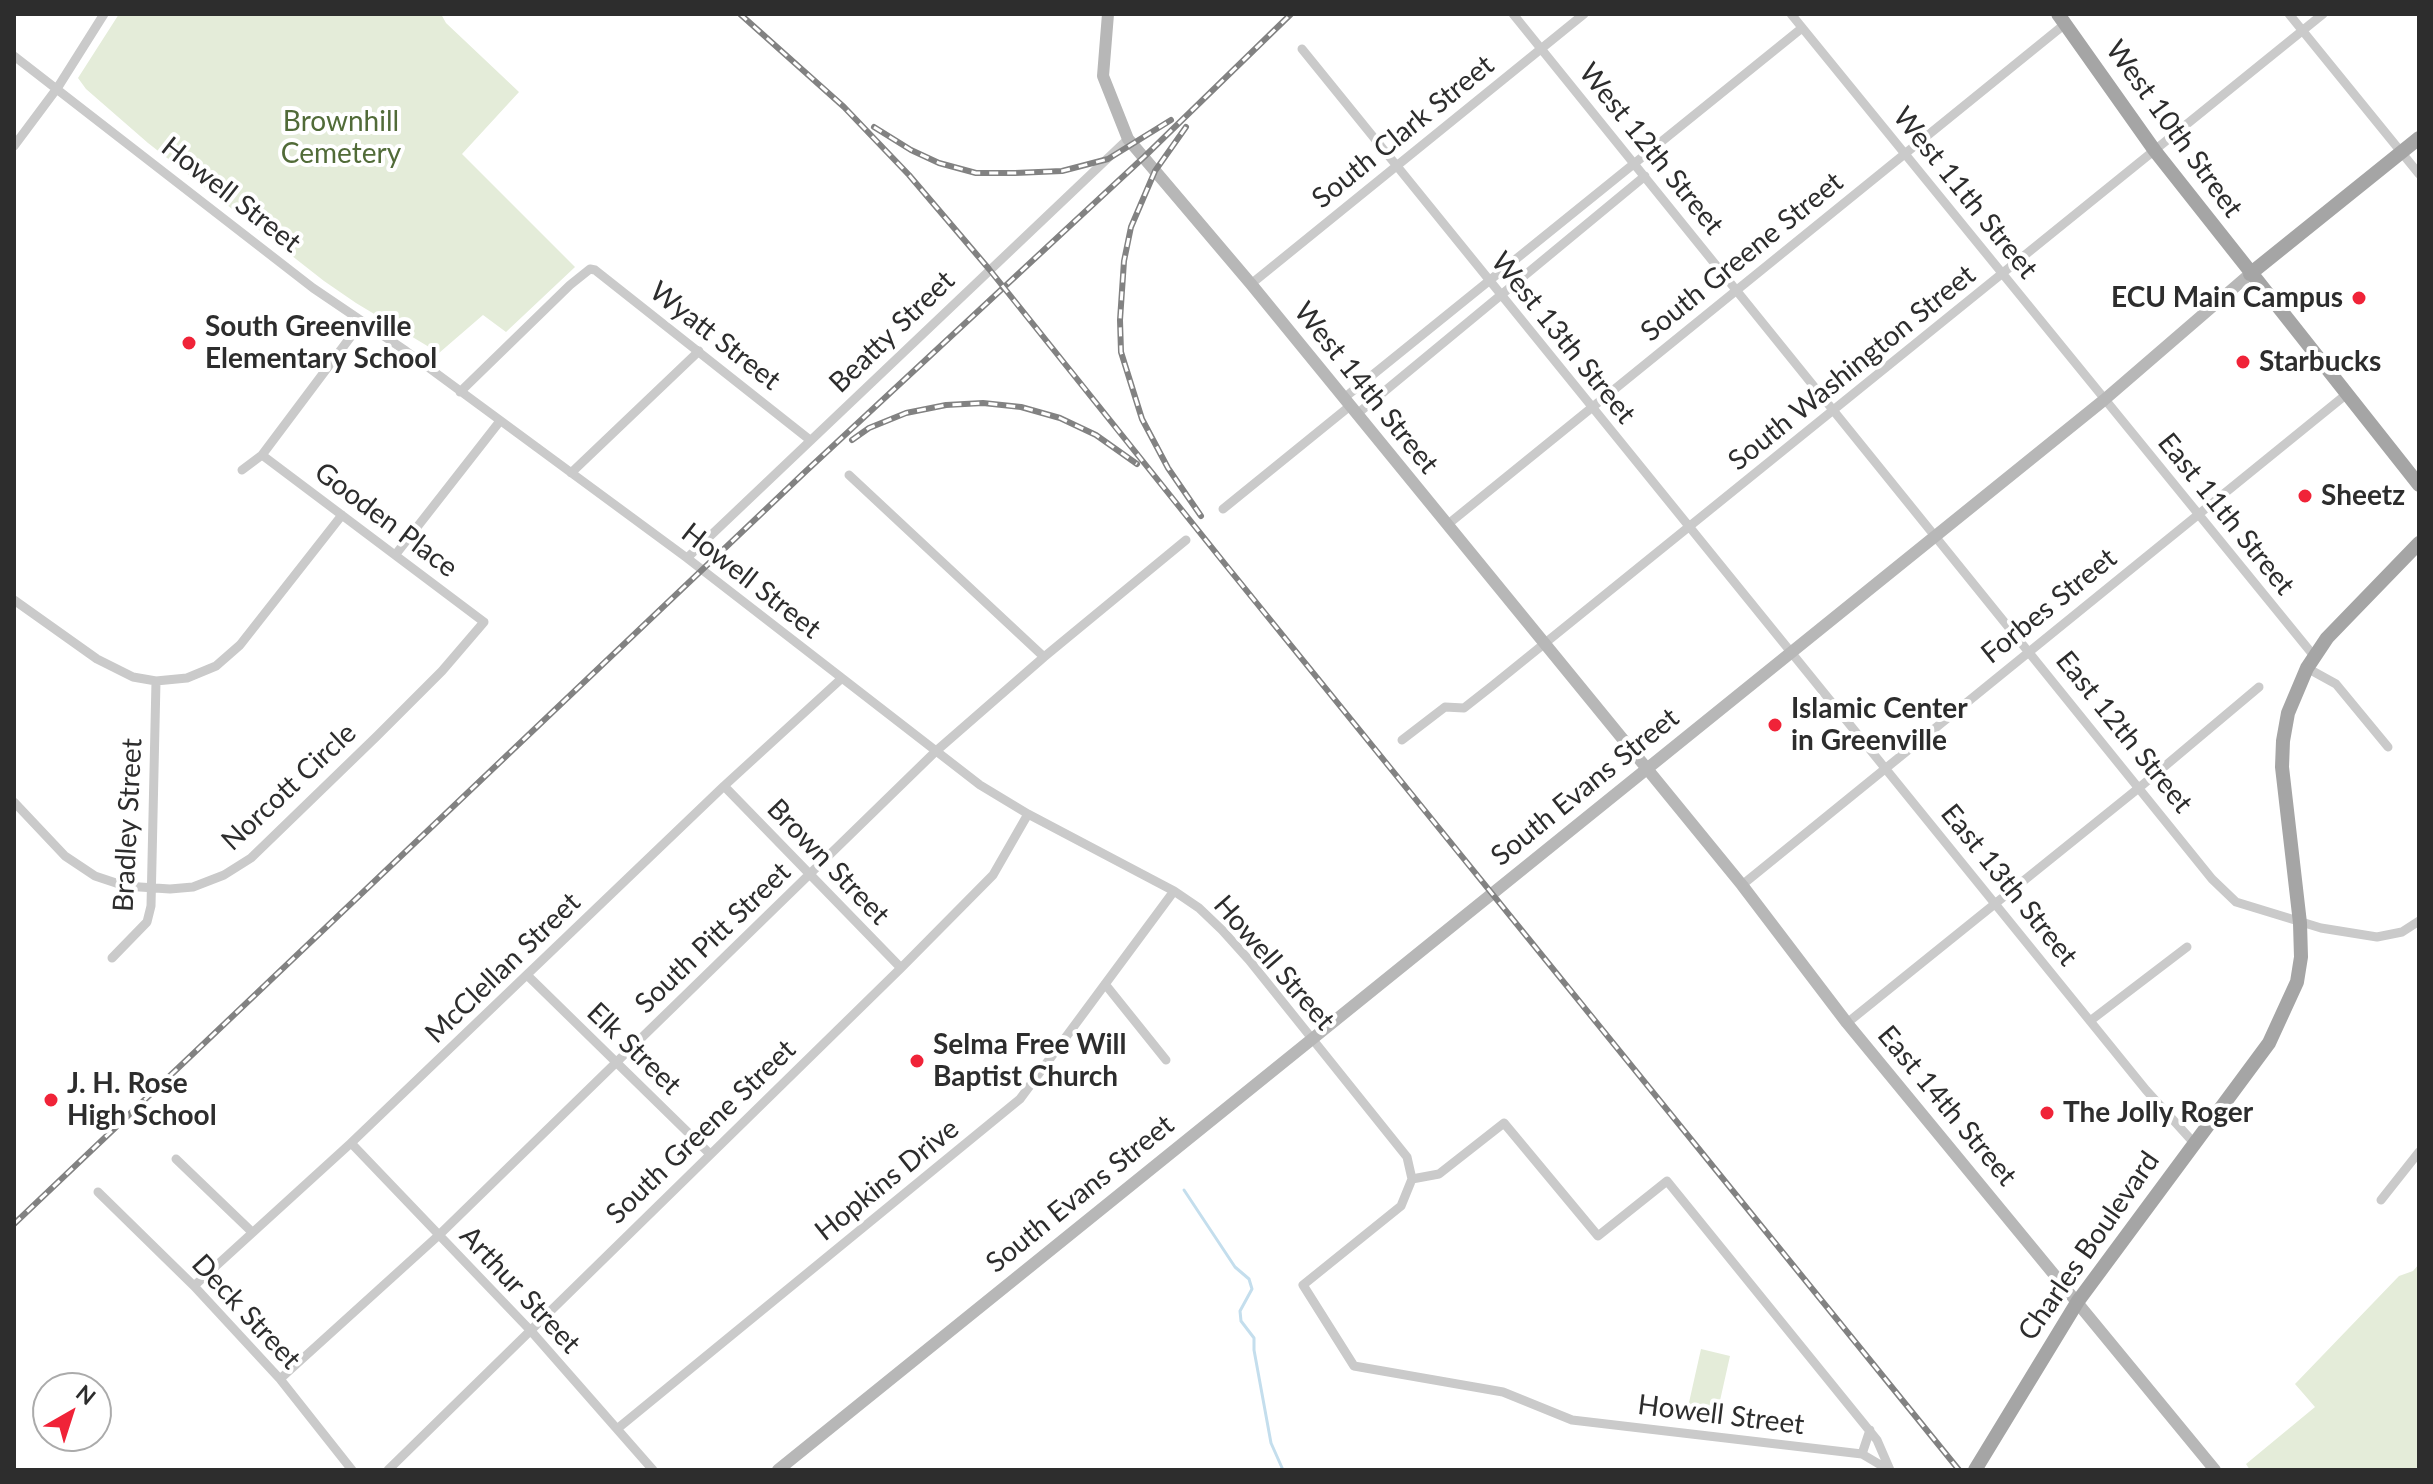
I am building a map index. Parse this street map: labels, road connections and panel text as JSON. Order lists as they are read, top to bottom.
{
  "streets": {
    "main road": [
      "West 10th Street",
      "West 14th Street",
      "South Evans Street",
      "East 14th Street",
      "Charles Boulevard"
    ],
    "street": [
      "South Clark Street",
      "West 12th Street",
      "West 11th Street",
      "Howell Street",
      "South Greene Street",
      "Beatty Street",
      "Wyatt Street",
      "West 13th Street",
      "South Washington Street",
      "East 11th Street",
      "Gooden Place",
      "Forbes Street",
      "East 12th Street",
      "Norcott Circle",
      "Bradley Street",
      "Brown Street",
      "East 13th Street",
      "South Pitt Street",
      "McClellan Street",
      "Elk Street",
      "Hopkins Drive",
      "Arthur Street",
      "Deck Street"
    ]
  },
  "crossings": [
    ["West 10th Street", "South Greene Street"],
    ["West 10th Street", "South Washington Street"],
    ["West 10th Street", "Forbes Street"],
    ["West 10th Street", "South Evans Street"],
    ["South Clark Street", "West 12th Street"],
    ["South Clark Street", "West 13th Street"],
    ["South Clark Street", "West 14th Street"],
    ["West 12th Street", "South Greene Street"],
    ["West 12th Street", "South Washington Street"],
    ["West 12th Street", "East 12th Street"],
    ["West 12th Street", "South Evans Street"],
    ["West 11th Street", "South Greene Street"],
    ["West 11th Street", "South Washington Street"],
    ["West 11th Street", "East 11th Street"],
    ["West 11th Street", "South Evans Street"],
    ["Howell Street", "South Greene Street"],
    ["Howell Street", "Beatty Street"],
    ["Howell Street", "Wyatt Street"],
    ["Howell Street", "South Evans Street"],
    ["Howell Street", "South Pitt Street"],
    ["Howell Street", "McClellan Street"],
    ["Howell Street", "Hopkins Drive"],
    ["South Greene Street", "West 13th Street"],
    ["South Greene Street", "West 14th Street"],
    ["South Greene Street", "Brown Street"],
    ["South Greene Street", "Elk Street"],
    ["South Greene Street", "Arthur Street"],
    ["Beatty Street", "Wyatt Street"],
    ["Beatty Street", "West 14th Street"],
    ["West 13th Street", "South Washington Street"],
    ["West 13th Street", "South Evans Street"],
    ["West 13th Street", "East 13th Street"],
    ["South Washington Street", "West 14th Street"],
    ["West 14th Street", "South Evans Street"],
    ["West 14th Street", "East 14th Street"],
    ["East 11th Street", "Forbes Street"],
    ["East 11th Street", "South Evans Street"],
    ["East 11th Street", "Charles Boulevard"],
    ["Gooden Place", "Norcott Circle"],
    ["Forbes Street", "East 12th Street"],
    ["Forbes Street", "East 13th Street"],
    ["Forbes Street", "East 14th Street"],
    ["East 12th Street", "South Evans Street"],
    ["East 12th Street", "Charles Boulevard"],
    ["Norcott Circle", "Bradley Street"],
    ["South Evans Street", "East 13th Street"],
    ["South Evans Street", "East 14th Street"],
    ["Brown Street", "South Pitt Street"],
    ["Brown Street", "McClellan Street"],
    ["East 13th Street", "Charles Boulevard"],
    ["South Pitt Street", "Elk Street"],
    ["South Pitt Street", "Arthur Street"],
    ["South Pitt Street", "Deck Street"],
    ["McClellan Street", "Elk Street"],
    ["McClellan Street", "Arthur Street"],
    ["McClellan Street", "Deck Street"],
    ["East 14th Street", "Charles Boulevard"],
    ["Hopkins Drive", "Arthur Street"]
  ],
  "parks": ["Brownhill Cemetery"],
  "places": [
    "ECU Main Campus",
    "South Greenville Elementary School",
    "Starbucks",
    "Sheetz",
    "Islamic Center in Greenville",
    "Selma Free Will Baptist Church",
    "J. H. Rose High School",
    "The Jolly Roger"
  ],
  "north": "top right"
}
